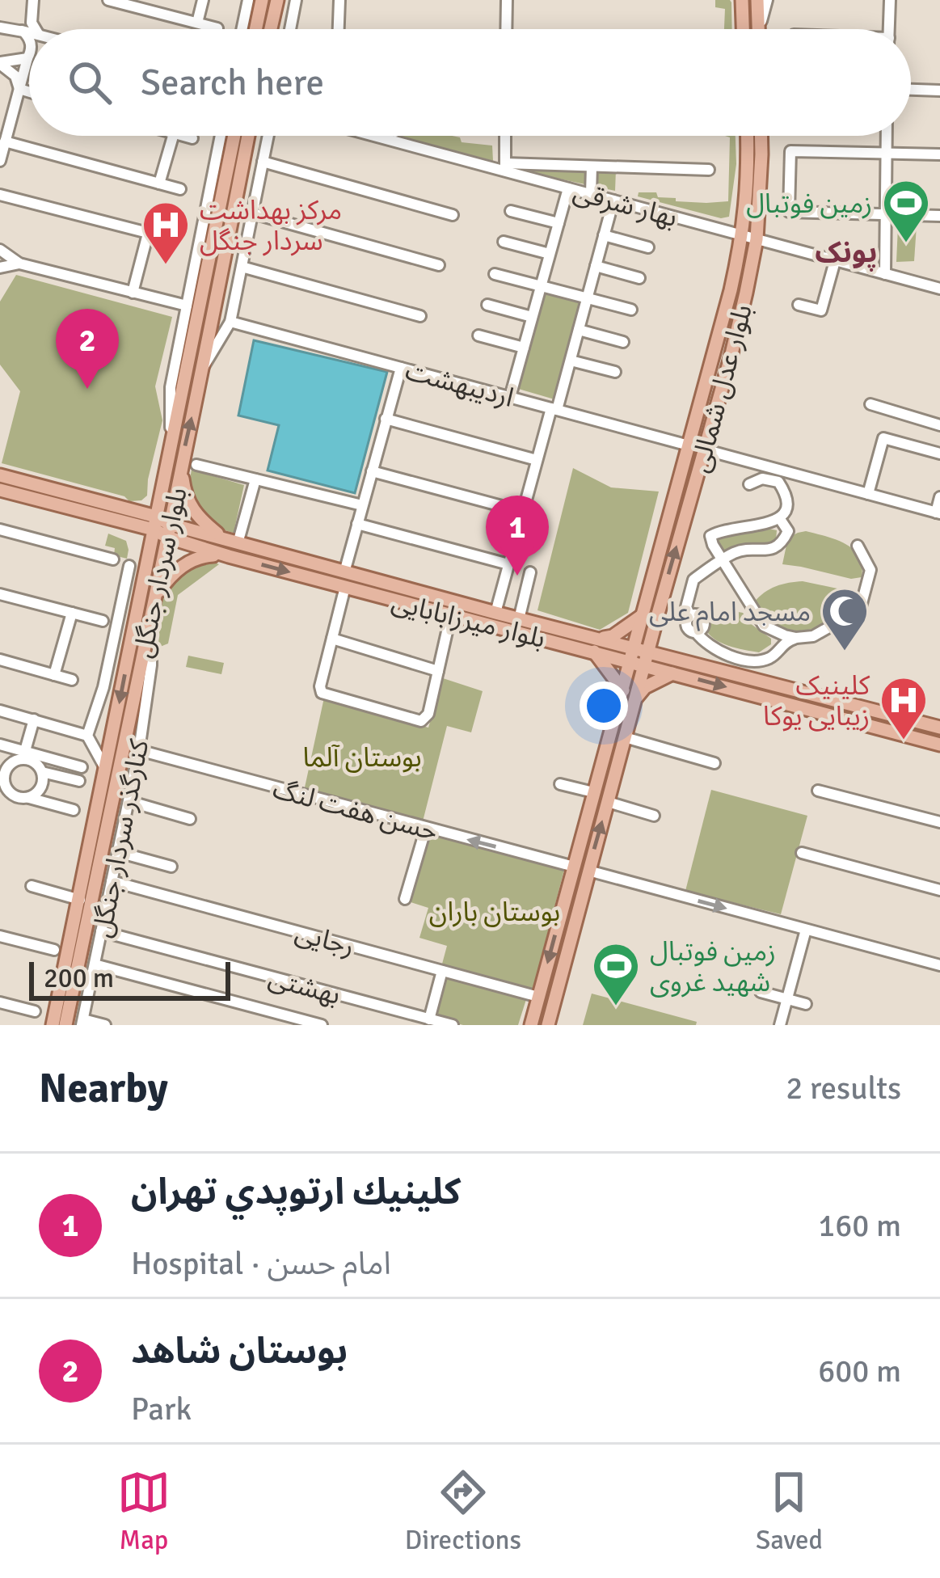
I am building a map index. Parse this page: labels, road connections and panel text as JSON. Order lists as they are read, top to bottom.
{
  "streets": {
    "main road": ["بلوار عدل شمالی", "بلوار سردار جنگل", "بلوار میرزابابایی"],
    "street": [
      "بهار شرقی",
      "اردیبهشت",
      "حسن هفت لنگ",
      "کنارگذر سردار جنگل",
      "رجایی",
      "بهشتی"
    ]
  },
  "crossings": [
    ["بهار شرقی", "بلوار عدل شمالی"],
    ["اردیبهشت", "بلوار عدل شمالی"],
    ["بلوار عدل شمالی", "بلوار میرزابابایی"],
    ["بلوار سردار جنگل", "بلوار میرزابابایی"],
    ["بلوار سردار جنگل", "کنارگذر سردار جنگل"],
    ["حسن هفت لنگ", "کنارگذر سردار جنگل"],
    ["کنارگذر سردار جنگل", "رجایی"],
    ["کنارگذر سردار جنگل", "بهشتی"]
  ],
  "districts": ["پونک"],
  "parks": ["بوستان آلما", "بوستان باران"],
  "places": {
    "sports": ["زمین فوتبال", "زمین فوتبال شهید غروی"],
    "hospital": ["مرکز بهداشت سردار جنگل", "کلینیک زیبایی یوکا"],
    "mosque": ["مسجد امام علی"]
  },
  "scale_bar": "200 m",
  "page": {
    "search": "Search here",
    "pins": ["2", "1"],
    "scale": "200 m",
    "heading": ["Nearby", "2 results"],
    "list": [
      {
        "mark": "1",
        "name": "كلينيك ارتوپدي تهران",
        "note": "Hospital · امام حسن",
        "value": "160 m"
      },
      {
        "mark": "2",
        "name": "بوستان شاهد",
        "note": "Park",
        "value": "600 m"
      }
    ],
    "nav": ["Map", "Directions", "Saved"]
  }
}
